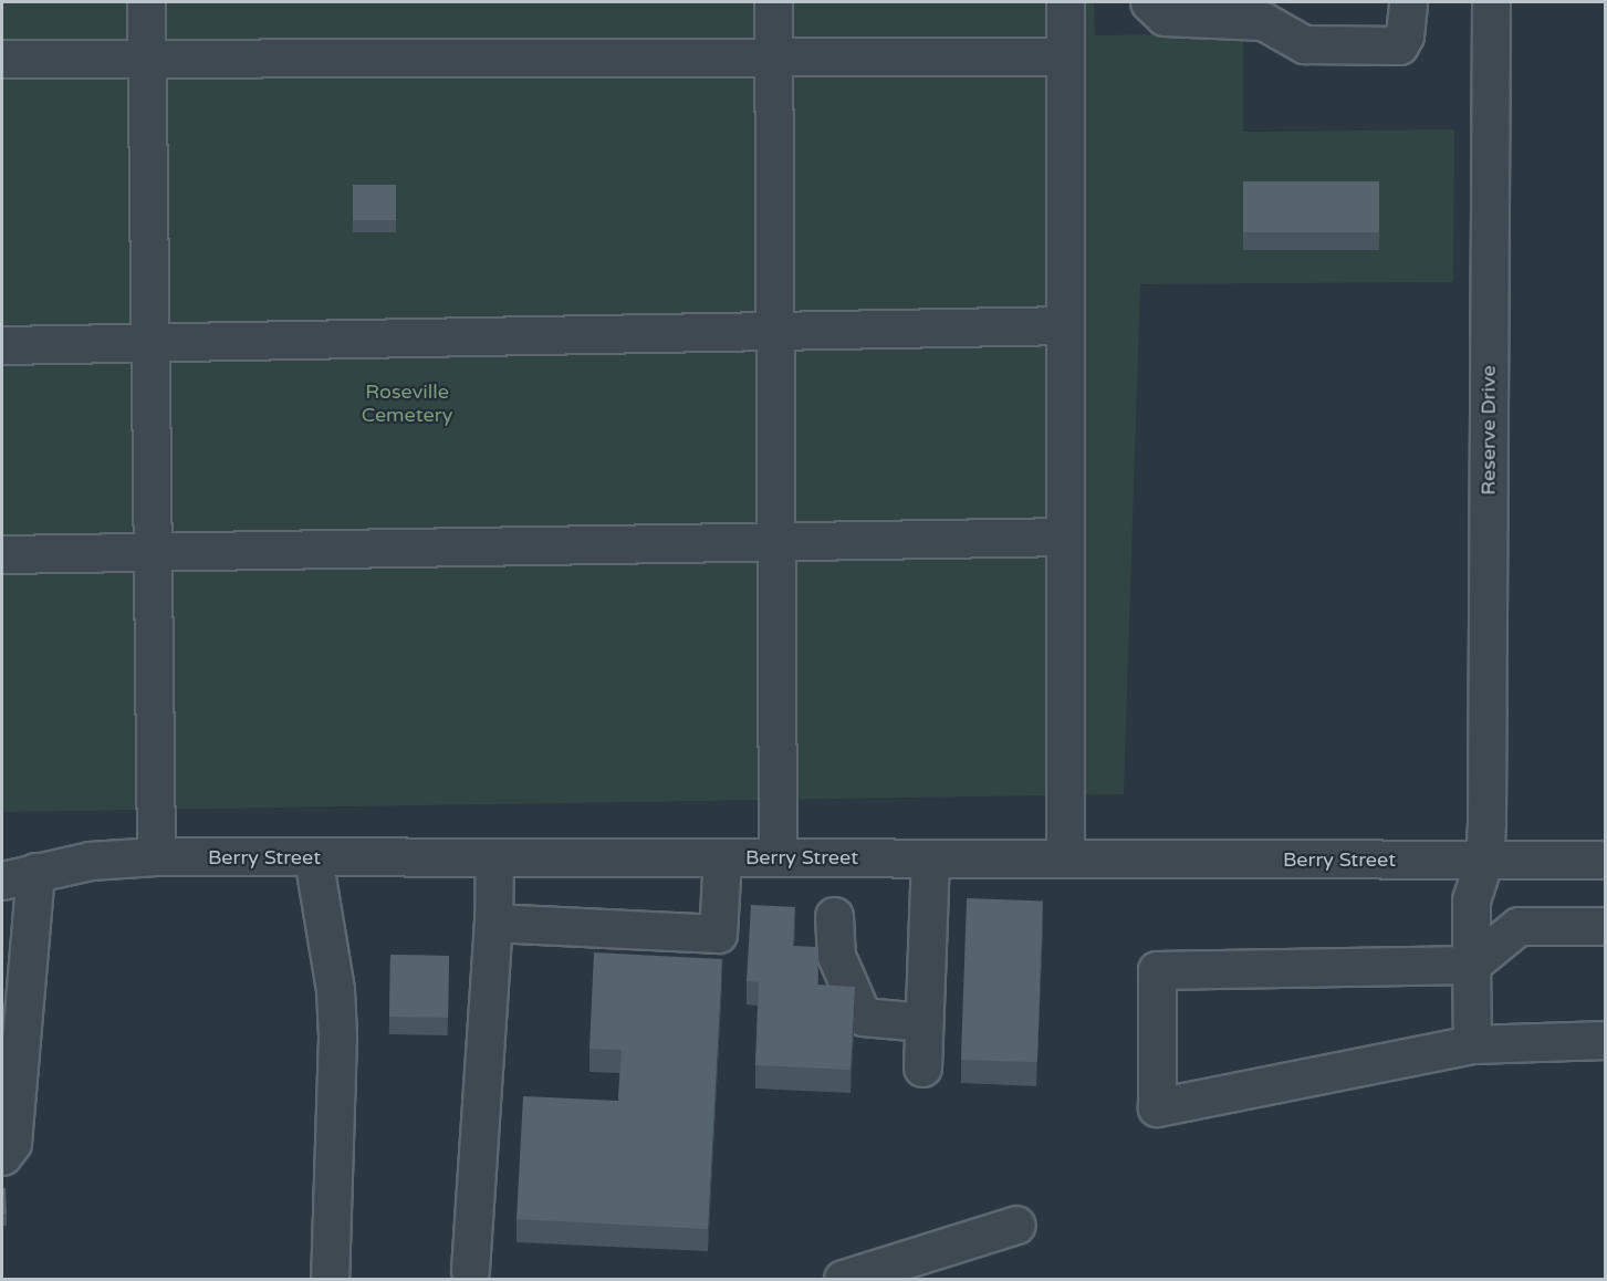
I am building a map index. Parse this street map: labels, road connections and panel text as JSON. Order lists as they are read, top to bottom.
{
  "streets": {
    "street": ["Reserve Drive", "Berry Street"]
  },
  "crossings": [
    ["Reserve Drive", "Berry Street"]
  ],
  "parks": ["Roseville Cemetery"]
}
